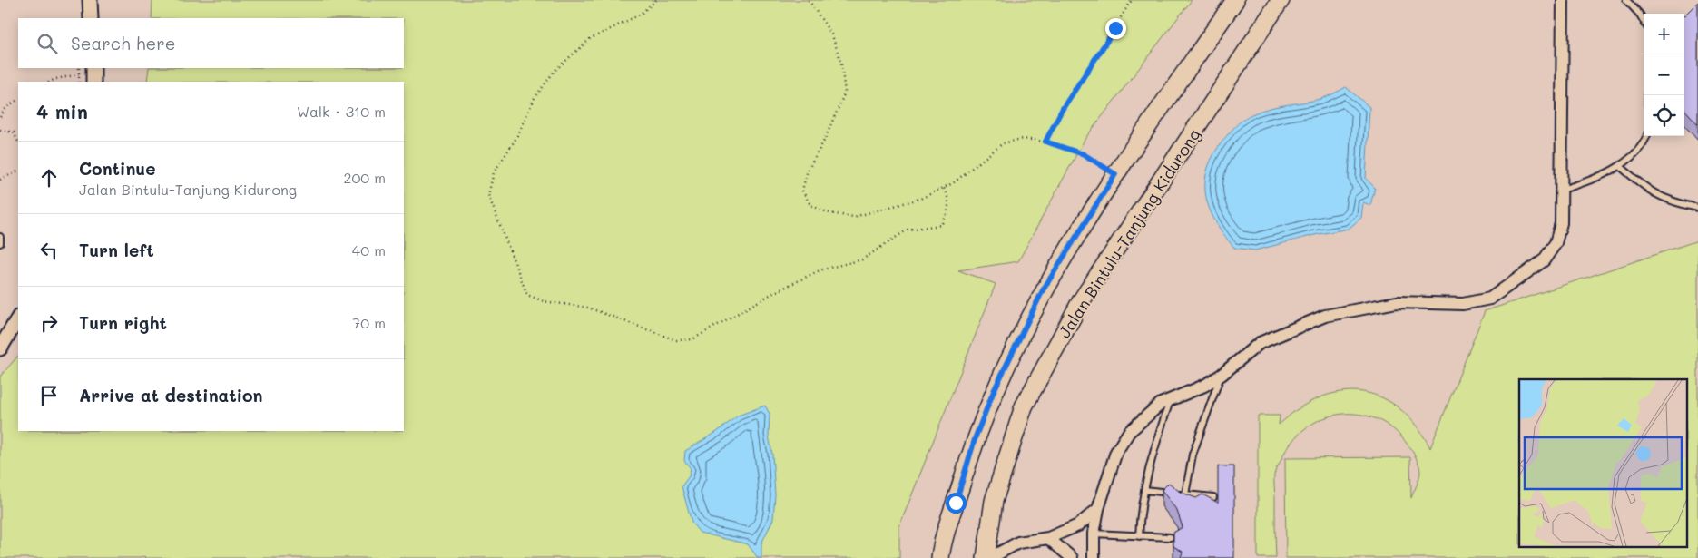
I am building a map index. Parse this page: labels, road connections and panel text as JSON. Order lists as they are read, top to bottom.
{
  "streets": {
    "main road": ["Jalan Bintulu-Tanjung Kidurong"]
  },
  "page": {
    "map_buttons": ["+", "−"],
    "search": "Search here",
    "heading": ["4 min", "Walk · 310 m"],
    "list": [
      ["Continue", "Jalan Bintulu-Tanjung Kidurong", "200 m"],
      ["Turn left", "40 m"],
      ["Turn right", "70 m"],
      "Arrive at destination"
    ]
  }
}
